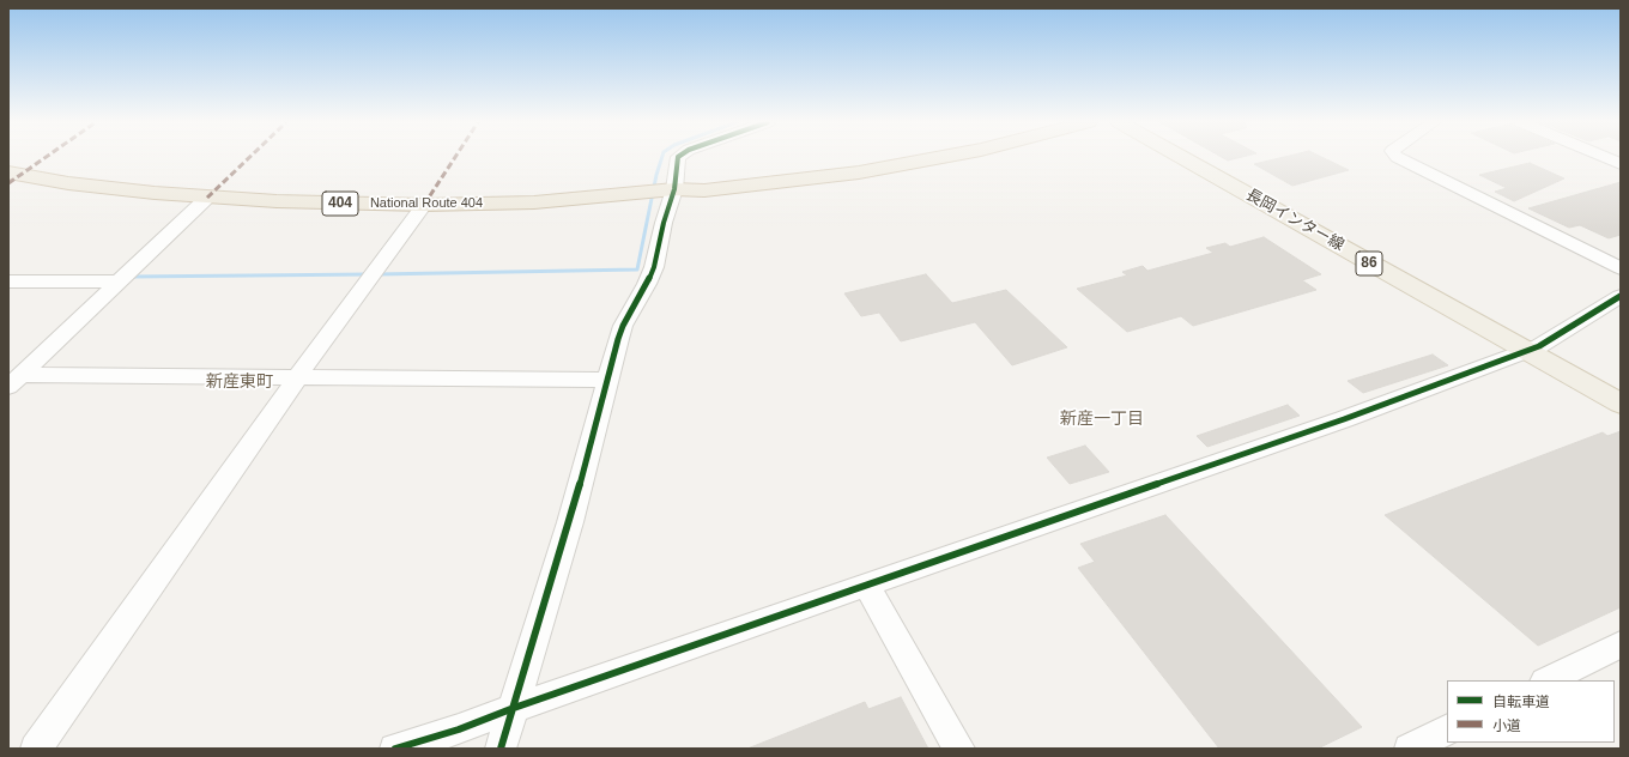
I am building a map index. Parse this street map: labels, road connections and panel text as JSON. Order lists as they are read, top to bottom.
{
  "streets": {
    "highway": ["404", "National Route 404"],
    "main road": ["長岡インター線", "86"]
  },
  "crossings": [
    ["404", "National Route 404"]
  ],
  "districts": ["新産東町", "新産一丁目"],
  "legend": ["自転車道", "小道"]
}
